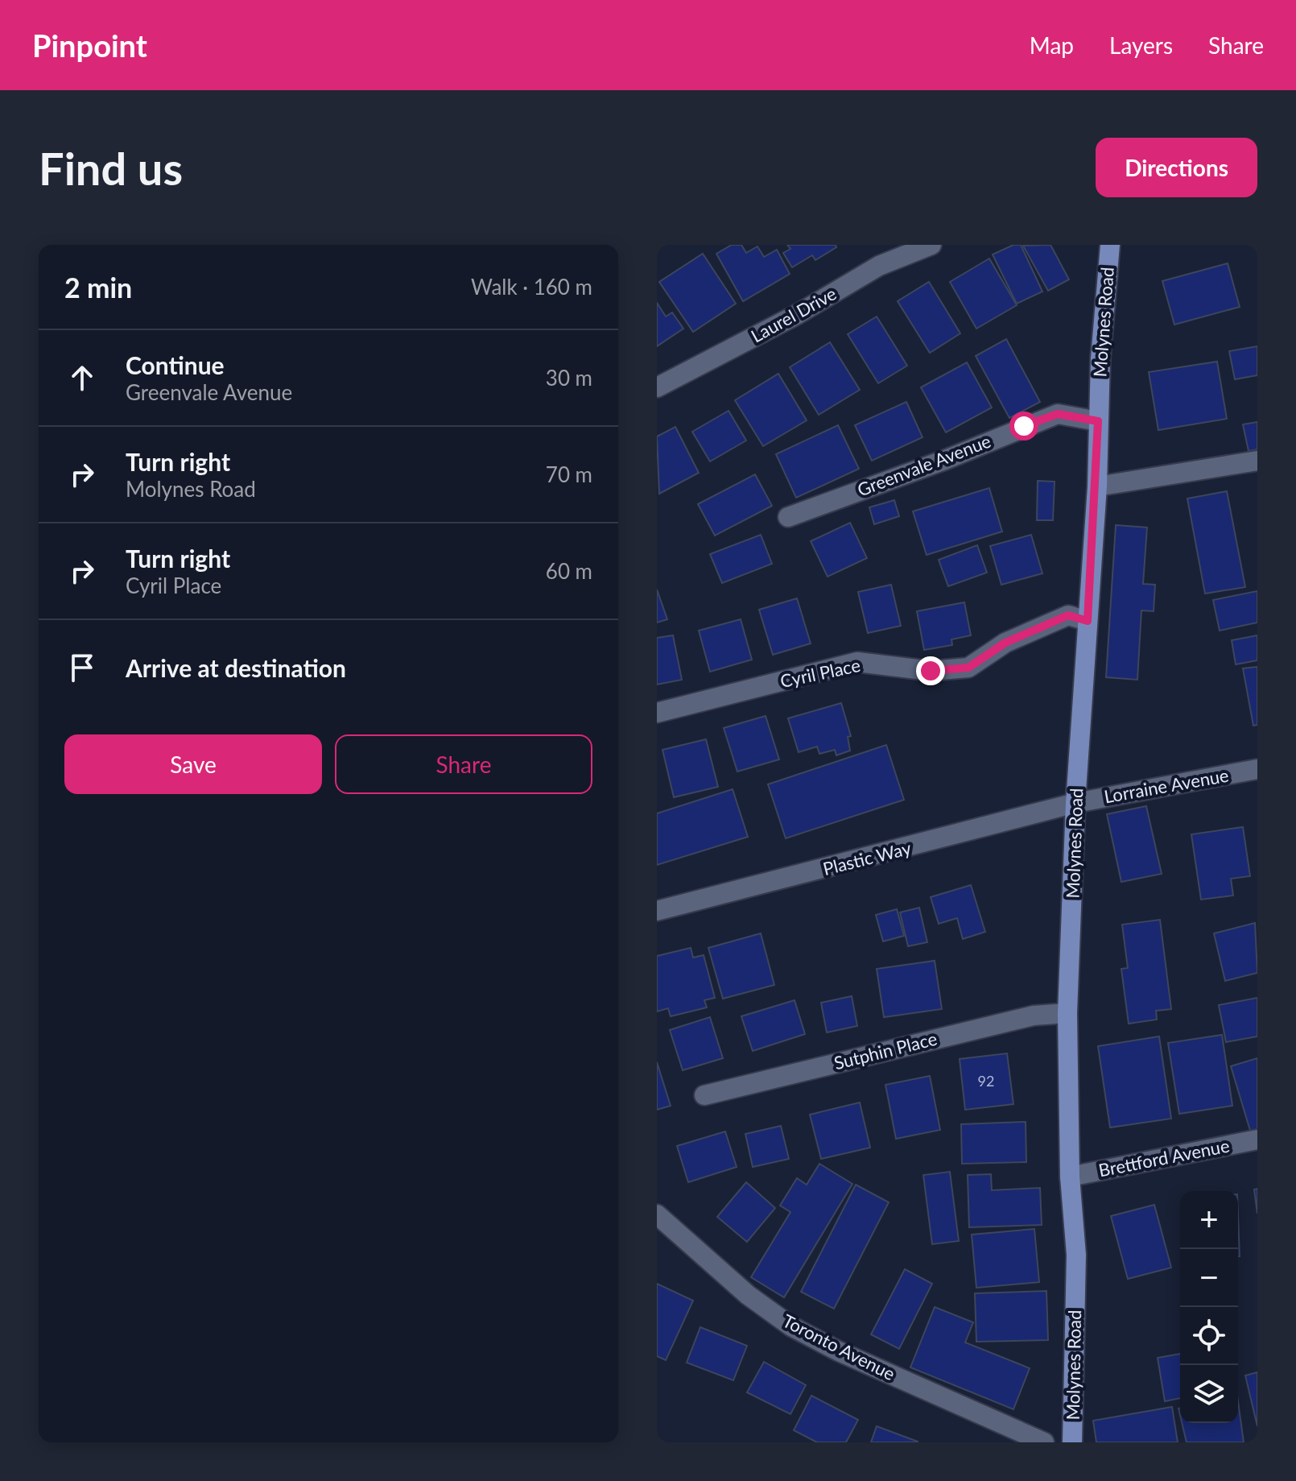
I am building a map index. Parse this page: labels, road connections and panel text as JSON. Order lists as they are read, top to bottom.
{
  "streets": {
    "main road": ["Molynes Road"],
    "street": [
      "Laurel Drive",
      "Greenvale Avenue",
      "Cyril Place",
      "Lorraine Avenue",
      "Plastic Way",
      "Sutphin Place",
      "Brettford Avenue",
      "Toronto Avenue"
    ]
  },
  "crossings": [
    ["Molynes Road", "Greenvale Avenue"],
    ["Molynes Road", "Cyril Place"],
    ["Molynes Road", "Lorraine Avenue"],
    ["Molynes Road", "Plastic Way"],
    ["Molynes Road", "Sutphin Place"],
    ["Molynes Road", "Brettford Avenue"],
    ["Lorraine Avenue", "Plastic Way"]
  ],
  "house_numbers": ["92"],
  "page": {
    "header": "Pinpoint",
    "nav": ["Map", "Layers", "Share"],
    "buttons": [
      "Directions",
      ["Save", "Share"]
    ],
    "title": "Find us",
    "heading": ["2 min", "Walk · 160 m"],
    "list": [
      ["Continue", "Greenvale Avenue", "30 m"],
      ["Turn right", "Molynes Road", "70 m"],
      ["Turn right", "Cyril Place", "60 m"],
      "Arrive at destination"
    ],
    "map_buttons": ["+", "−"]
  }
}
